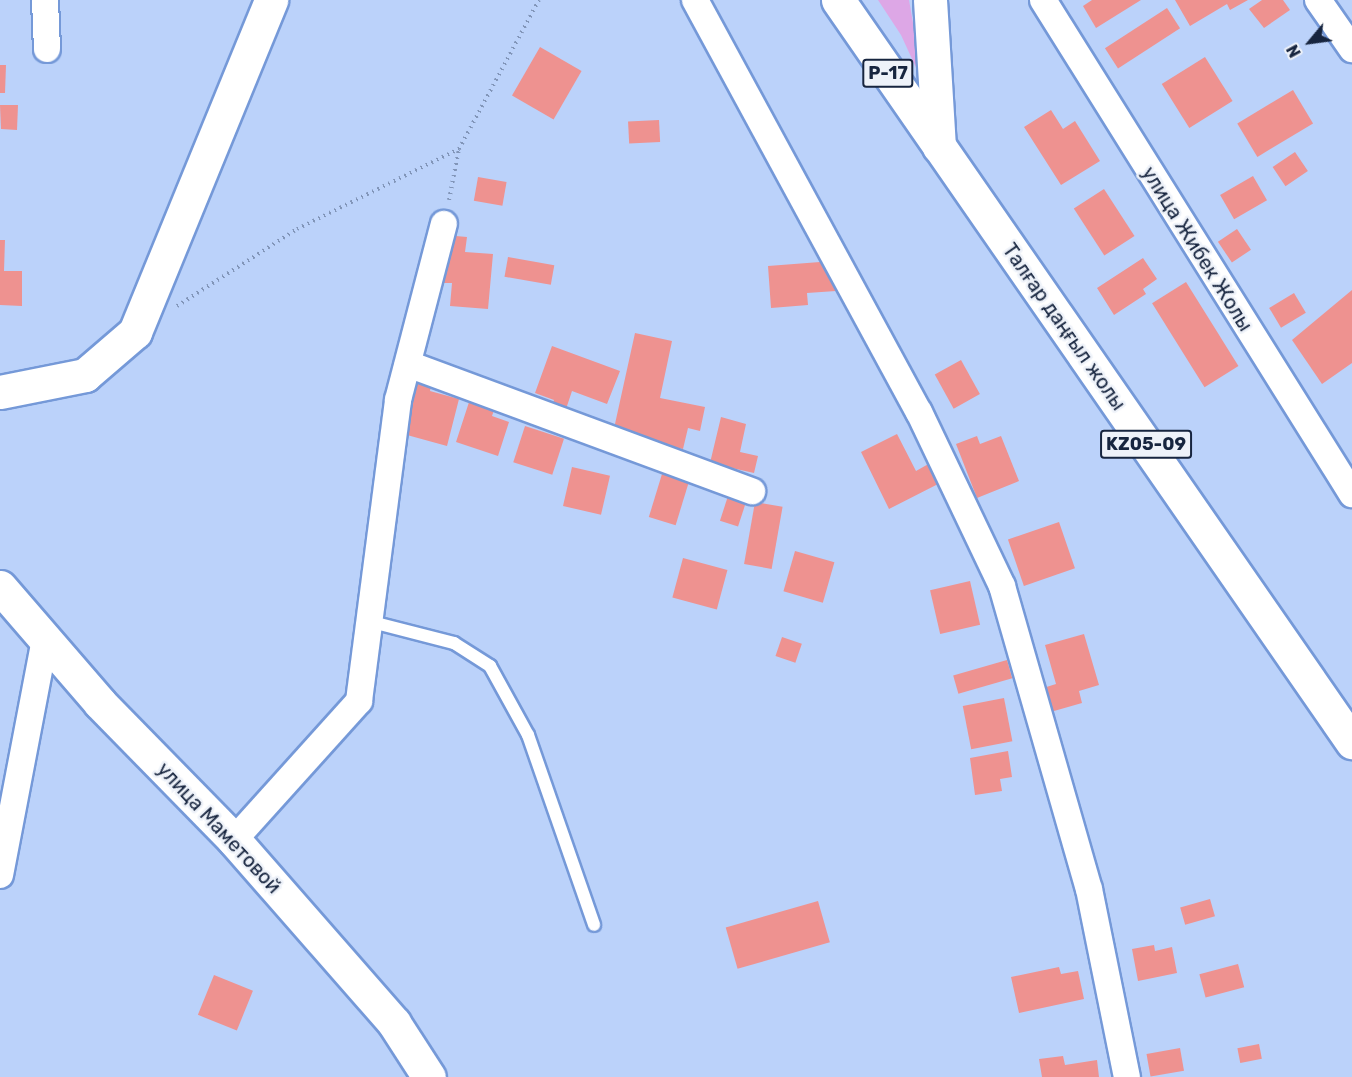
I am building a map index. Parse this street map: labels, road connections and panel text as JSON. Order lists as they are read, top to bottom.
{
  "streets": {
    "street": [
      "P-17",
      "улица Жибек Жолы",
      "Талғар даңғыл жолы",
      "KZ05-09",
      "улица Маметовой"
    ]
  },
  "north": "bottom left"
}
